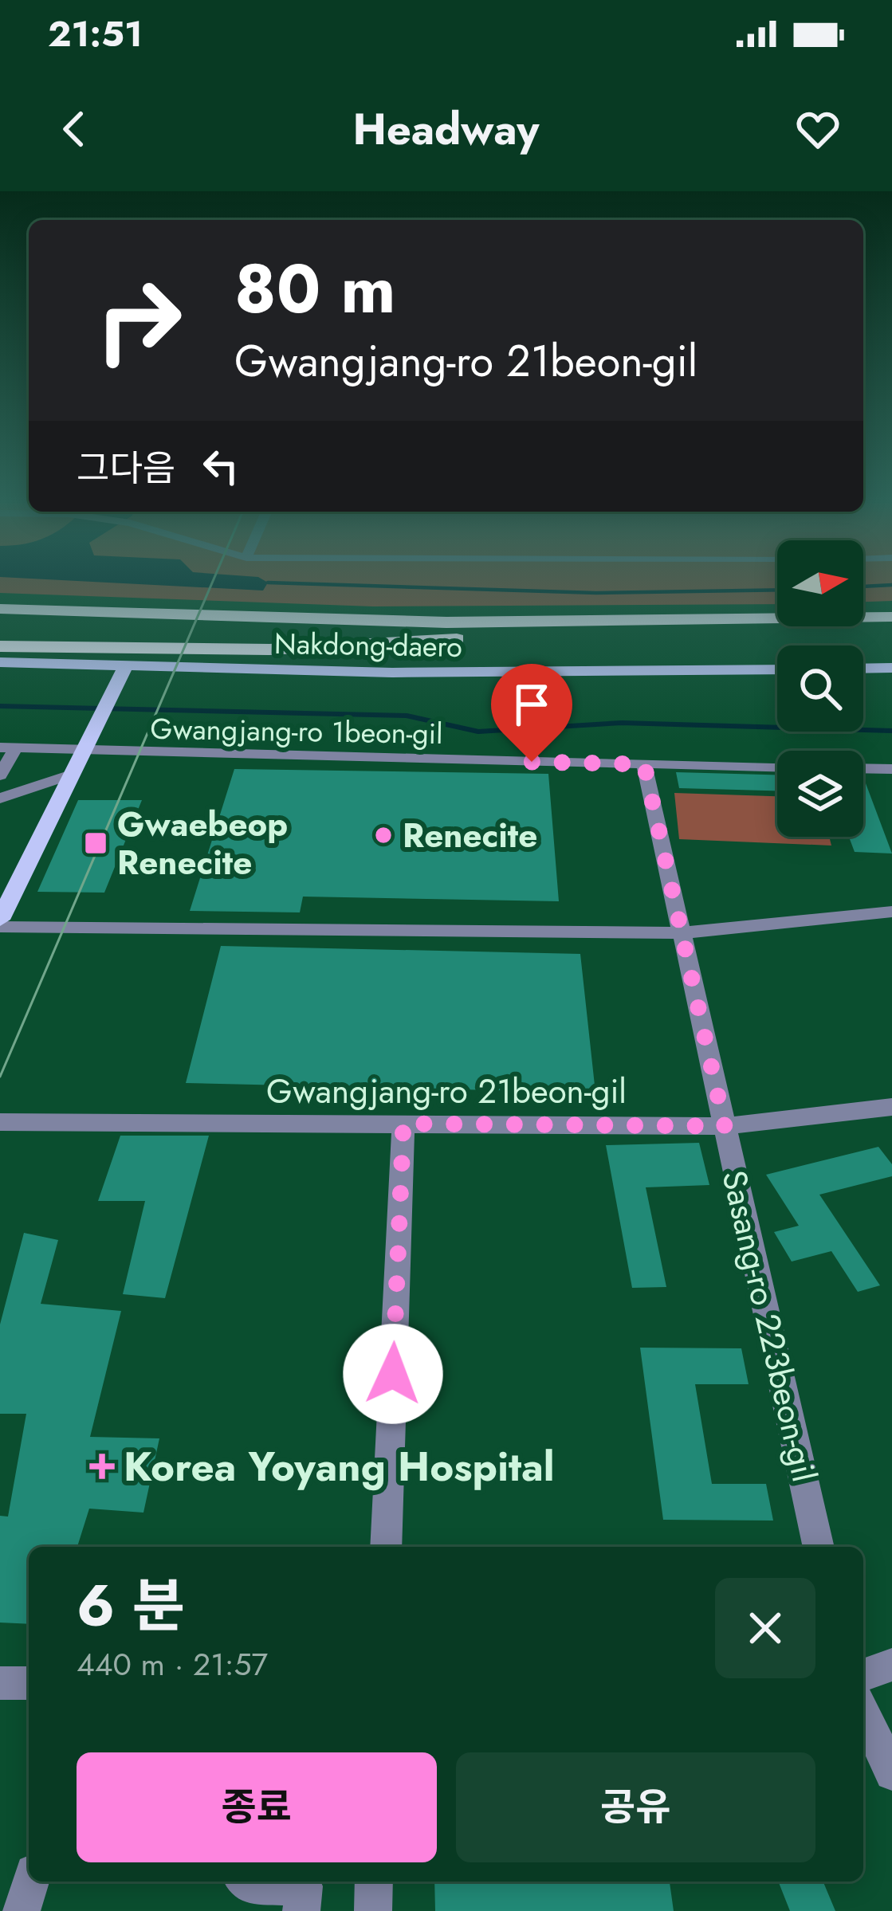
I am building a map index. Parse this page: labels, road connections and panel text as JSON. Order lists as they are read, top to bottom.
{
  "streets": {
    "main road": ["Nakdong-daero"],
    "street": ["Gwangjang-ro 1beon-gil", "Gwangjang-ro 21beon-gil", "Sasang-ro 223beon-gil"]
  },
  "crossings": [
    ["Gwangjang-ro 1beon-gil", "Sasang-ro 223beon-gil"],
    ["Gwangjang-ro 21beon-gil", "Sasang-ro 223beon-gil"]
  ],
  "places": {
    "other": ["Renecite"],
    "transit": ["Gwaebeop Renecite"],
    "health": ["Korea Yoyang Hospital"]
  },
  "north": "right",
  "page": {
    "status": "21:51",
    "header": "Headway",
    "turn": ["80 m", "Gwangjang-ro 21beon-gil"],
    "then": "그다음",
    "heading": ["6 분", "440 m · 21:57"],
    "buttons": ["종료", "공유"]
  }
}
